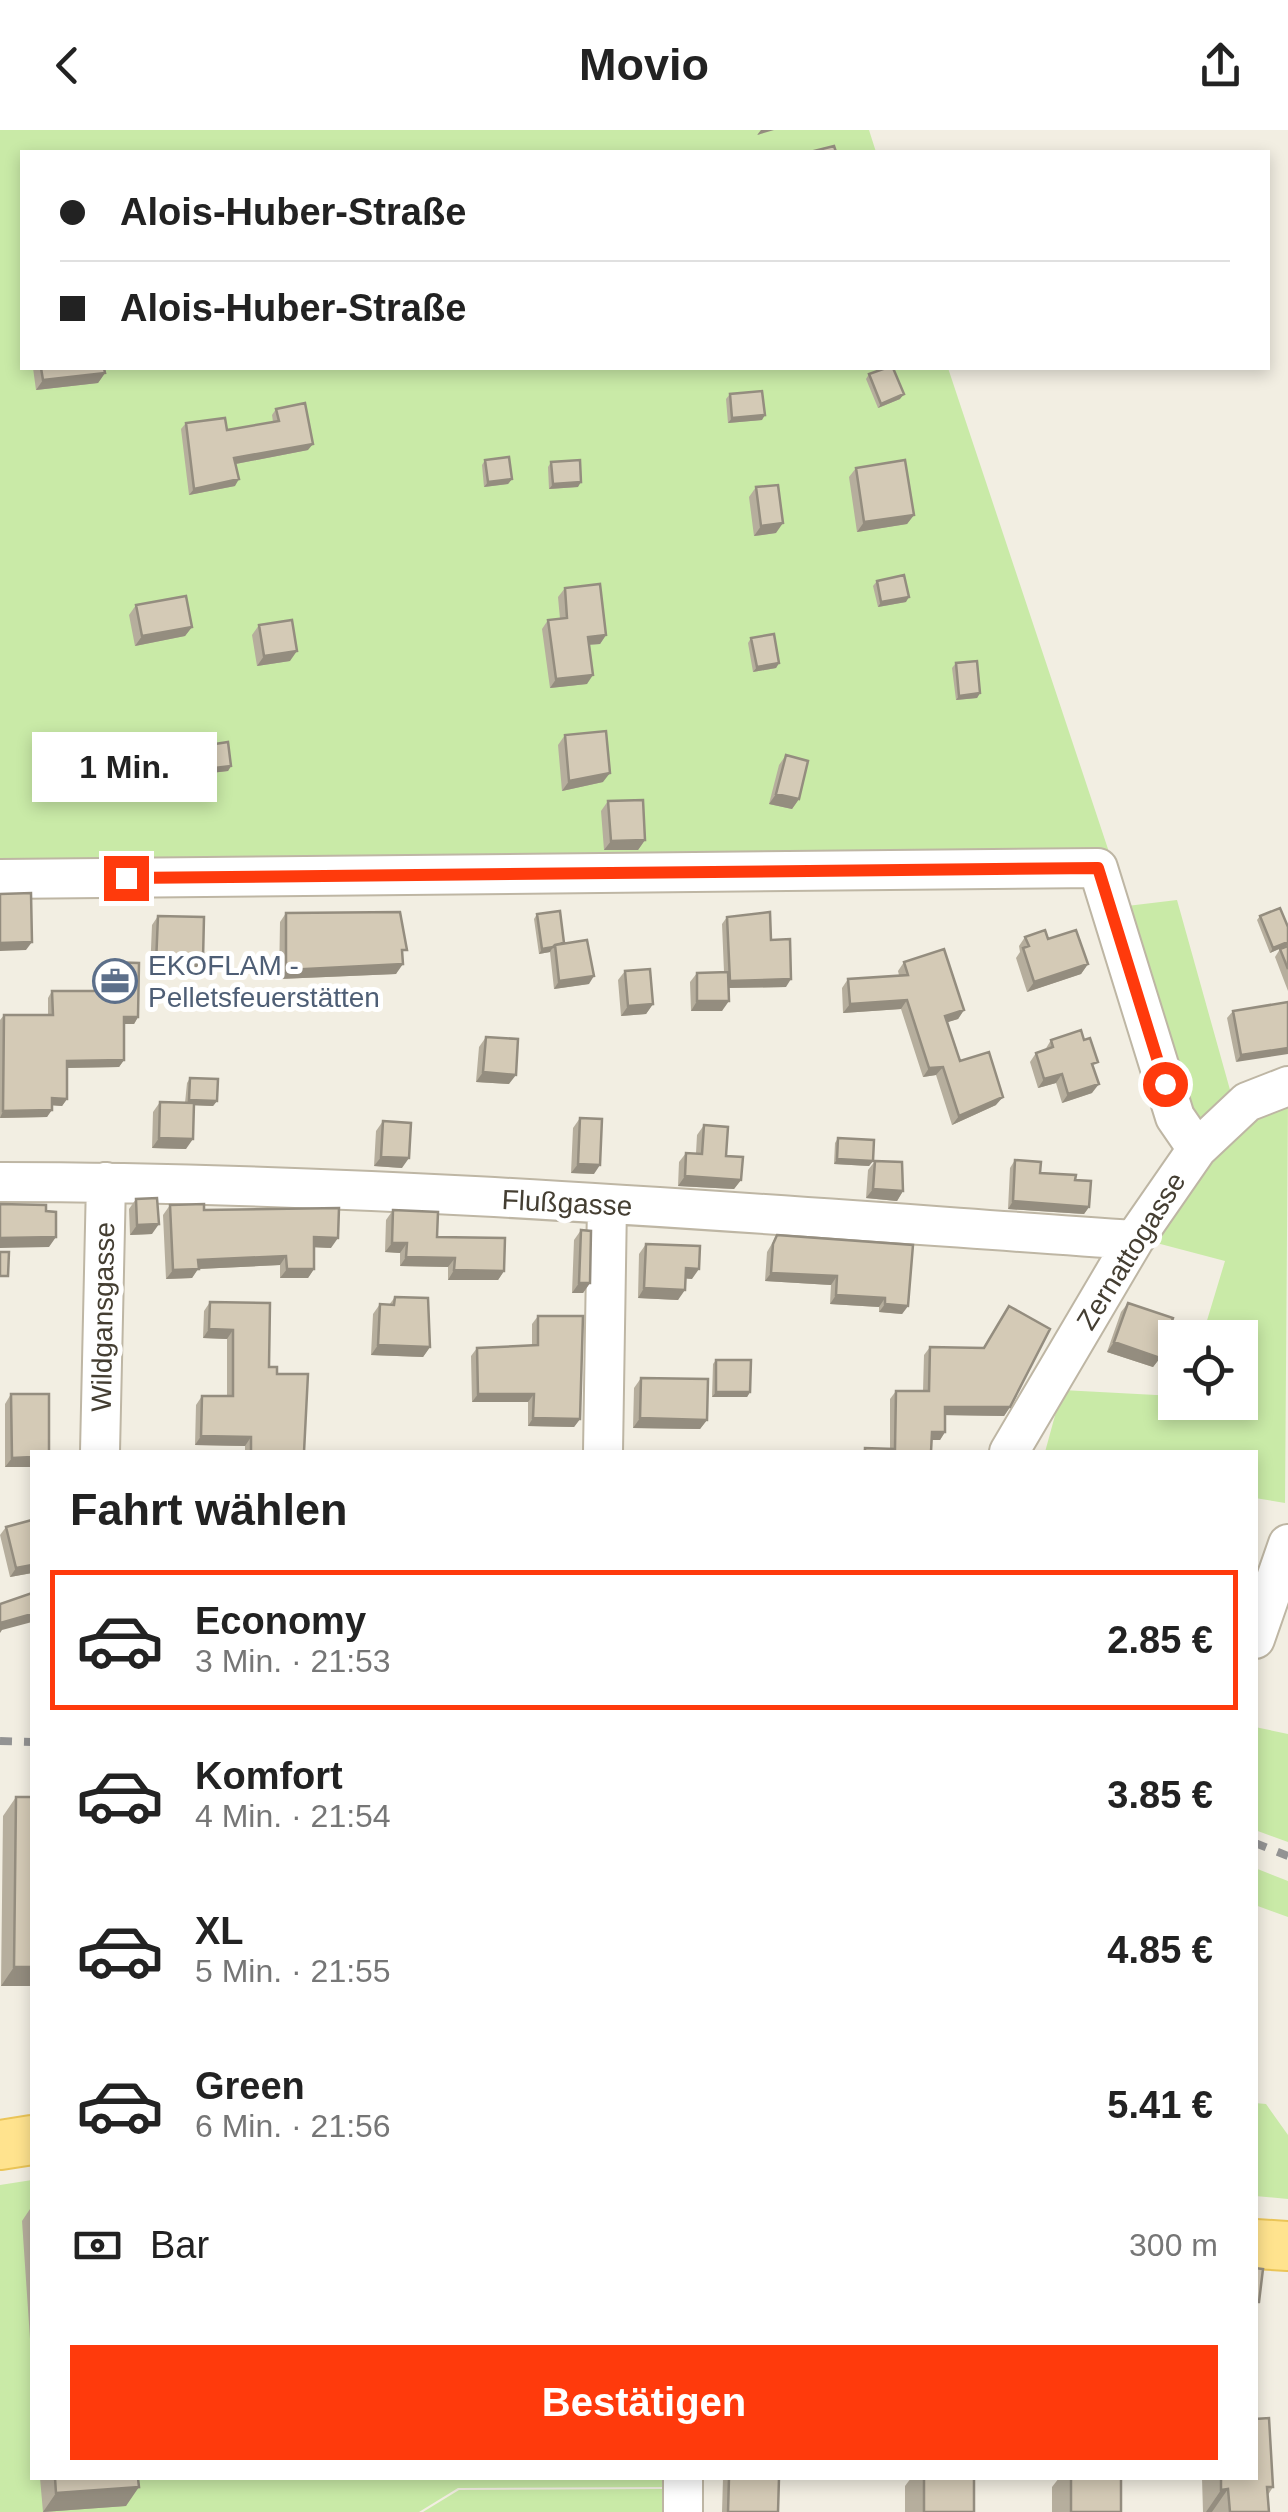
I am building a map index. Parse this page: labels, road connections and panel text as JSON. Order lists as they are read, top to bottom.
{
  "streets": {
    "street": ["Flußgasse", "Zernattogasse", "Wildgansgasse"]
  },
  "crossings": [
    ["Flußgasse", "Zernattogasse"],
    ["Flußgasse", "Wildgansgasse"]
  ],
  "places": {
    "office": ["EKOFLAM - Pelletsfeuerstätten"]
  },
  "page": {
    "header": "Movio",
    "banner": ["Alois-Huber-Straße", "Alois-Huber-Straße"],
    "bubble": "1 Min.",
    "heading": "Fahrt wählen",
    "list": [
      {
        "name": "Economy",
        "note": "3 Min. · 21:53",
        "value": "2.85 €"
      },
      {
        "name": "Komfort",
        "note": "4 Min. · 21:54",
        "value": "3.85 €"
      },
      {
        "name": "XL",
        "note": "5 Min. · 21:55",
        "value": "4.85 €"
      },
      {
        "name": "Green",
        "note": "6 Min. · 21:56",
        "value": "5.41 €"
      }
    ],
    "pay": ["Bar", "300 m"],
    "buttons": "Bestätigen"
  }
}
